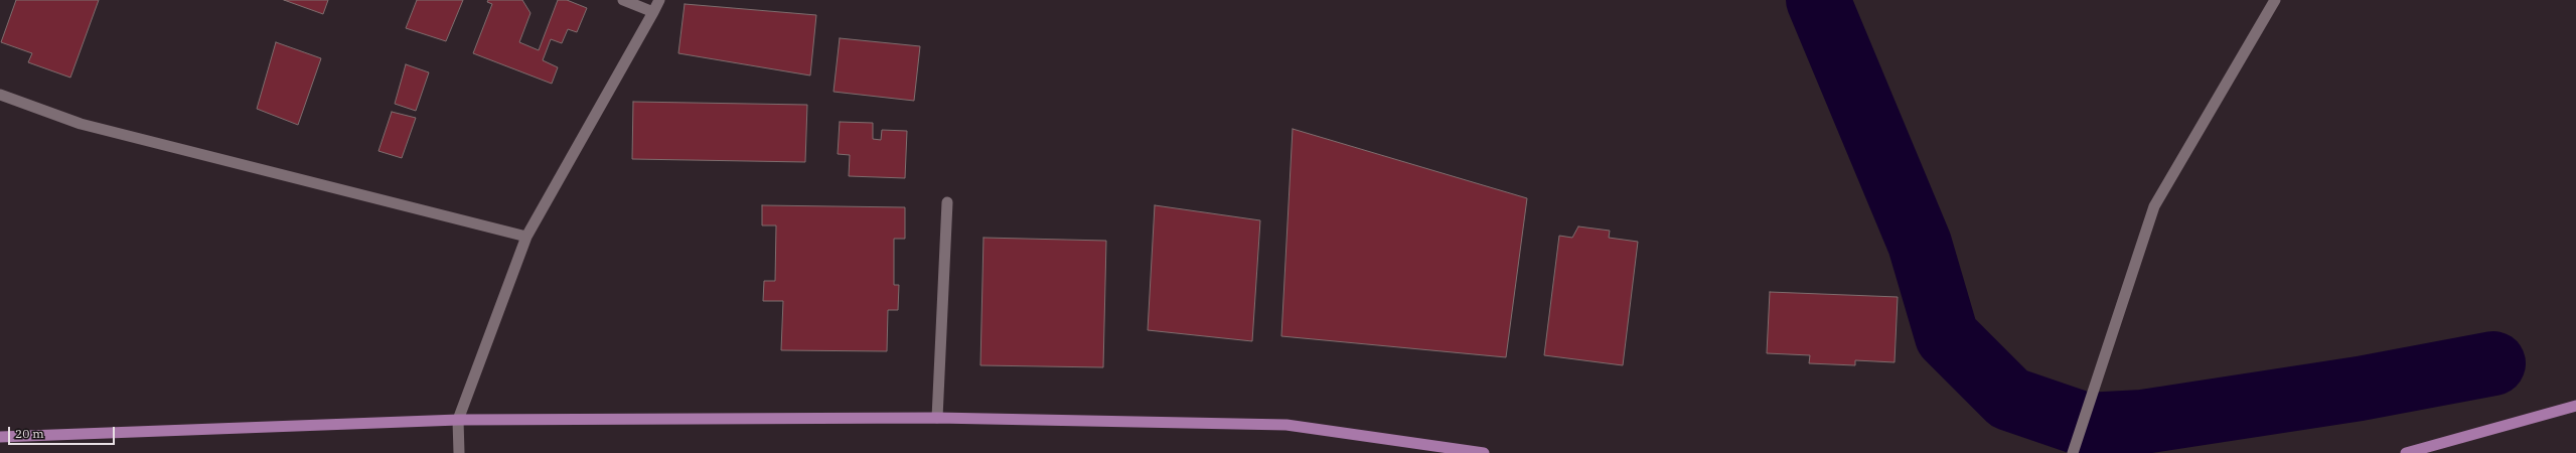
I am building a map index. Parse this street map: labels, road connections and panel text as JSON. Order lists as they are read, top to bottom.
{
  "scale_bar": "20 m"
}
